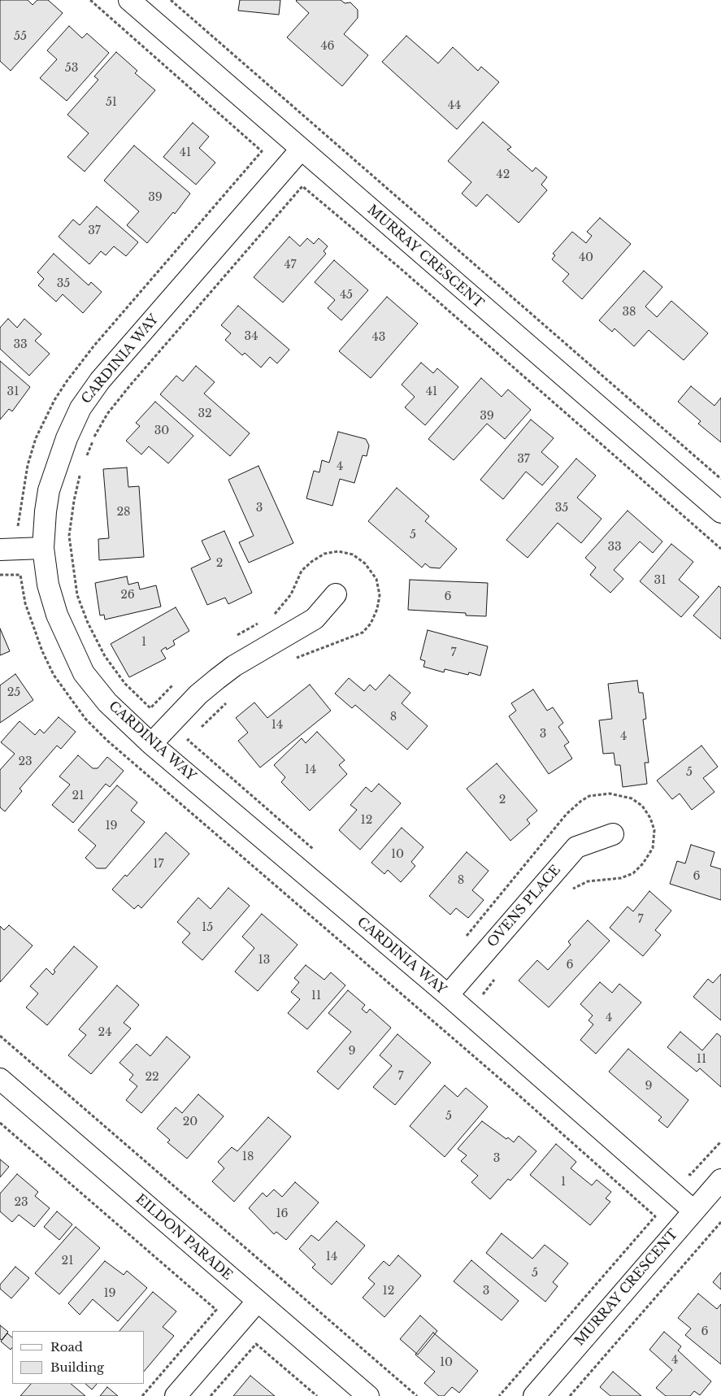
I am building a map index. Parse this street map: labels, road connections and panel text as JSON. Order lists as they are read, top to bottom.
{
  "streets": {
    "street": [
      "MURRAY CRESCENT",
      "CARDINIA WAY",
      "OVENS PLACE",
      "EILDON PARADE"
    ]
  },
  "crossings": [
    ["MURRAY CRESCENT", "CARDINIA WAY"],
    ["CARDINIA WAY", "OVENS PLACE"]
  ],
  "house_numbers": [
    "55",
    "46",
    "53",
    "51",
    "44",
    "41",
    "42",
    "39",
    "37",
    "40",
    "47",
    "35",
    "45",
    "38",
    "34",
    "43",
    "33",
    "31",
    "41",
    "32",
    "39",
    "30",
    "37",
    "4",
    "3",
    "35",
    "28",
    "5",
    "33",
    "2",
    "31",
    "26",
    "6",
    "1",
    "7",
    "25",
    "8",
    "14",
    "3",
    "4",
    "23",
    "14",
    "5",
    "21",
    "2",
    "12",
    "19",
    "10",
    "17",
    "6",
    "8",
    "7",
    "15",
    "13",
    "6",
    "11",
    "4",
    "24",
    "9",
    "11",
    "7",
    "22",
    "9",
    "5",
    "20",
    "18",
    "3",
    "1",
    "23",
    "16",
    "14",
    "21",
    "5",
    "12",
    "3",
    "19",
    "6",
    "4",
    "10"
  ],
  "legend": ["Road", "Building"]
}
